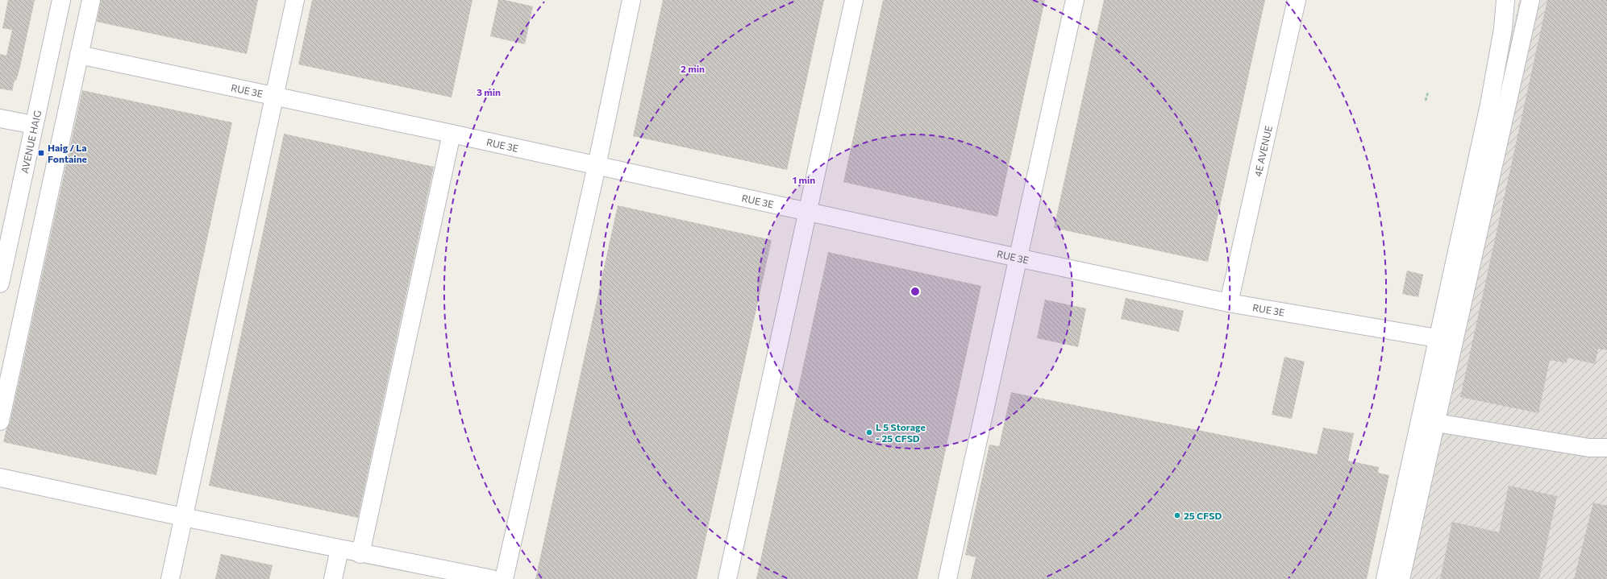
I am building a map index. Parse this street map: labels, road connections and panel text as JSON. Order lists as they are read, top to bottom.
{
  "streets": {
    "street": ["RUE 3E", "AVENUE HAIG", "4E AVENUE"]
  },
  "crossings": [
    ["RUE 3E", "4E AVENUE"]
  ],
  "places": {
    "transit": ["Haig / La Fontaine"],
    "other": ["L 5 Storage - 25 CFSD", "25 CFSD"]
  },
  "rings": ["2 min", "3 min", "1 min"]
}
